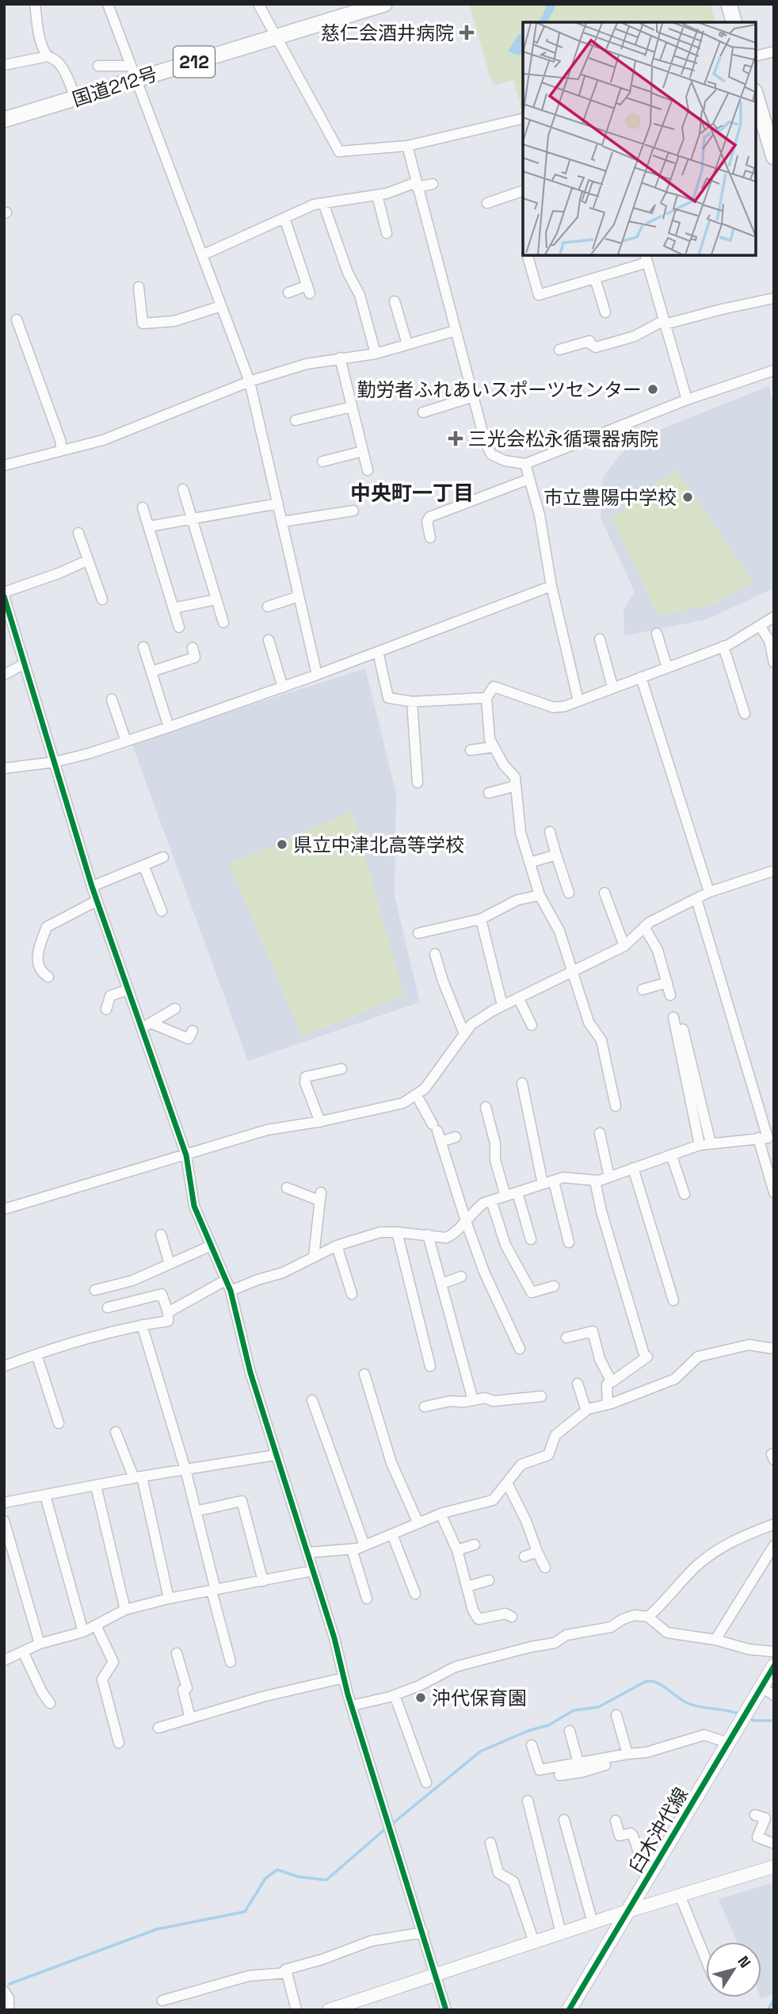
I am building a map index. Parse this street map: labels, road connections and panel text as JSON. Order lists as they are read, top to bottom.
{
  "streets": {
    "highway": ["212", "国道212号"],
    "main road": ["臼木沖代線"]
  },
  "districts": ["中央町一丁目"],
  "places": {
    "health": ["慈仁会酒井病院", "三光会松永循環器病院"],
    "other": [
      "勤労者ふれあいスポーツセンター",
      "市立豊陽中学校",
      "県立中津北高等学校",
      "沖代保育園"
    ]
  },
  "north": "top right"
}
